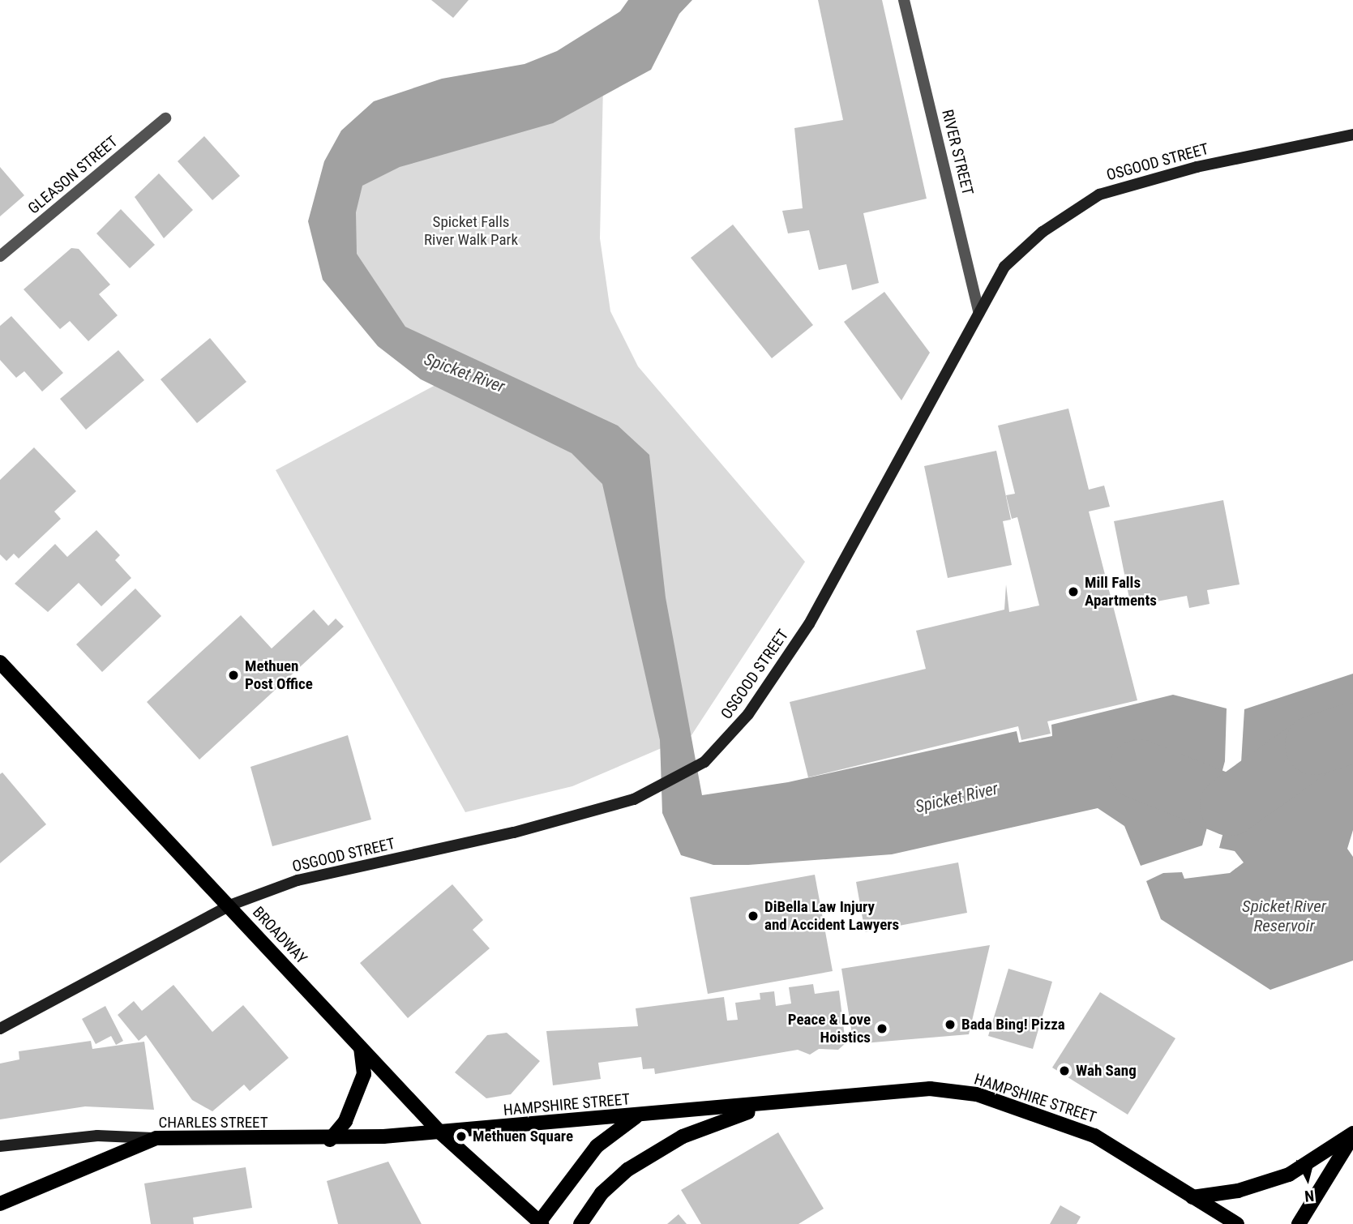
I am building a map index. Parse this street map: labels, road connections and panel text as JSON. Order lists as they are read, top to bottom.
{
  "streets": {
    "main road": [
      "OSGOOD STREET",
      "BROADWAY",
      "HAMPSHIRE STREET",
      "CHARLES STREET"
    ],
    "street": ["RIVER STREET", "GLEASON STREET"]
  },
  "crossings": [
    ["RIVER STREET", "OSGOOD STREET"],
    ["OSGOOD STREET", "BROADWAY"],
    ["BROADWAY", "HAMPSHIRE STREET"],
    ["BROADWAY", "CHARLES STREET"],
    ["HAMPSHIRE STREET", "CHARLES STREET"]
  ],
  "water": ["Spicket River", "Spicket River Reservoir"],
  "parks": ["Spicket Falls River Walk Park"],
  "places": [
    "Mill Falls Apartments",
    "Methuen Post Office",
    "DiBella Law Injury and Accident Lawyers",
    "Bada Bing! Pizza",
    "Peace & Love Hoistics",
    "Wah Sang",
    "Methuen Square"
  ],
  "north": "bottom"
}
